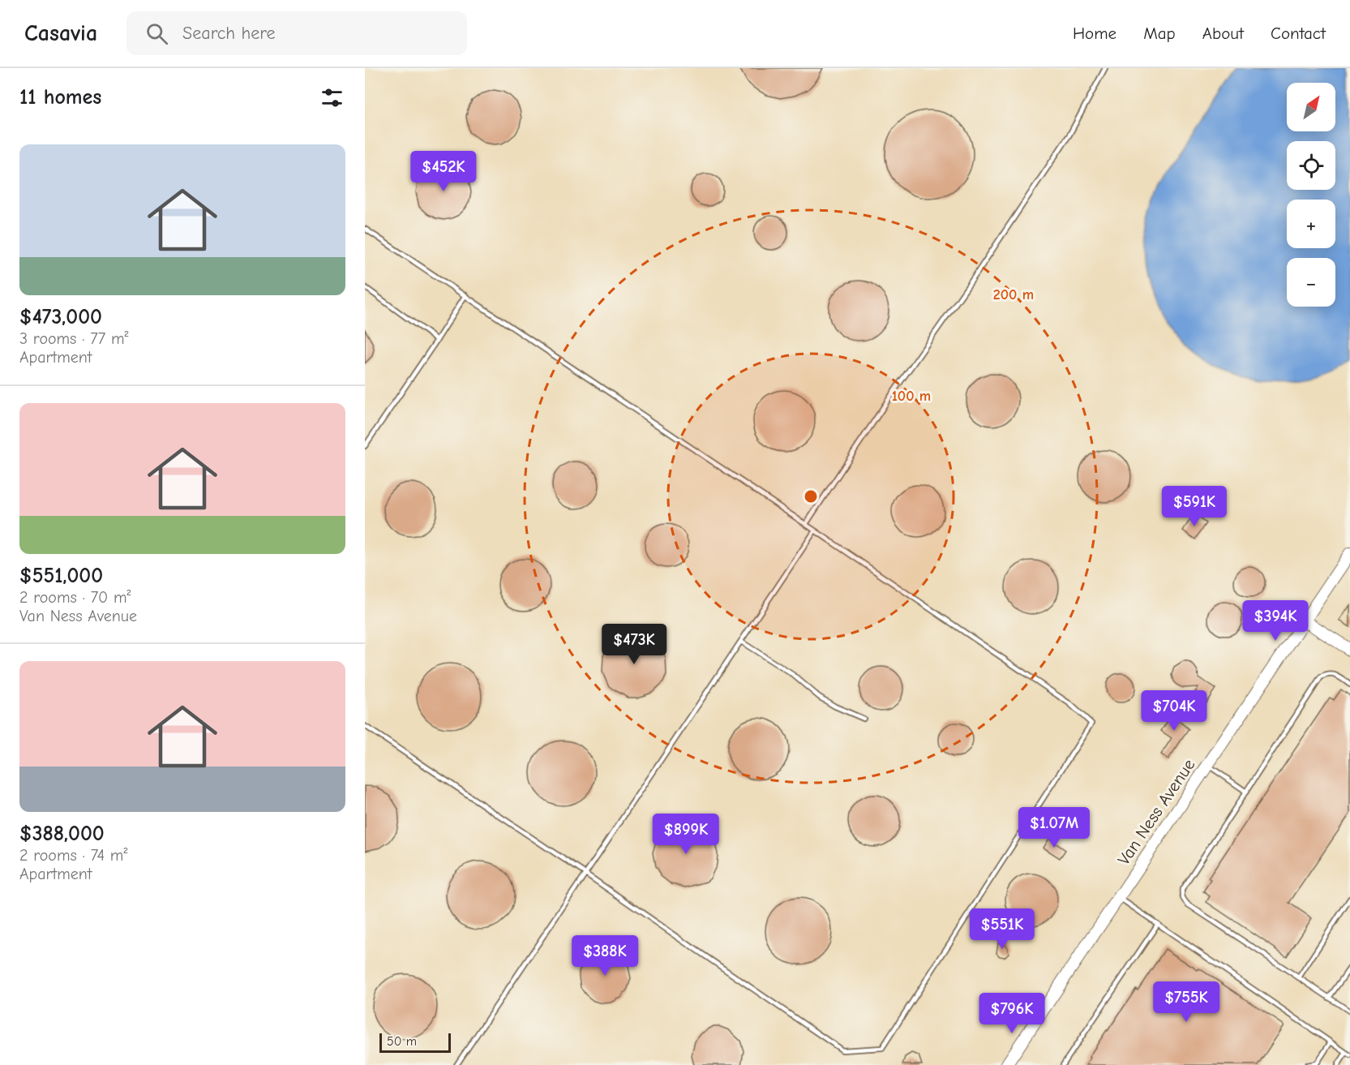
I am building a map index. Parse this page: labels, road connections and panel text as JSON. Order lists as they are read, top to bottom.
{
  "streets": {
    "main road": ["Van Ness Avenue"]
  },
  "scale_bar": "50 m",
  "north": "top right",
  "page": {
    "header": "Casavia",
    "search": "Search here",
    "nav": [
      "Home",
      "Map",
      "About",
      "Contact"
    ],
    "heading": "11 homes",
    "map_buttons": ["+", "−"],
    "list": [
      {
        "name": "$473,000",
        "note": "3 rooms · 77 m² · Apartment"
      },
      {
        "name": "$551,000",
        "note": "2 rooms · 70 m² · Van Ness Avenue"
      },
      {
        "name": "$388,000",
        "note": "2 rooms · 74 m² · Apartment"
      }
    ],
    "price": [
      "$452K",
      "$591K",
      "$394K",
      "$473K",
      "$704K",
      "$1.07M",
      "$899K",
      "$551K",
      "$388K",
      "$755K",
      "$796K"
    ],
    "scale": "50 m"
  },
  "rings": ["200 m", "100 m"]
}
